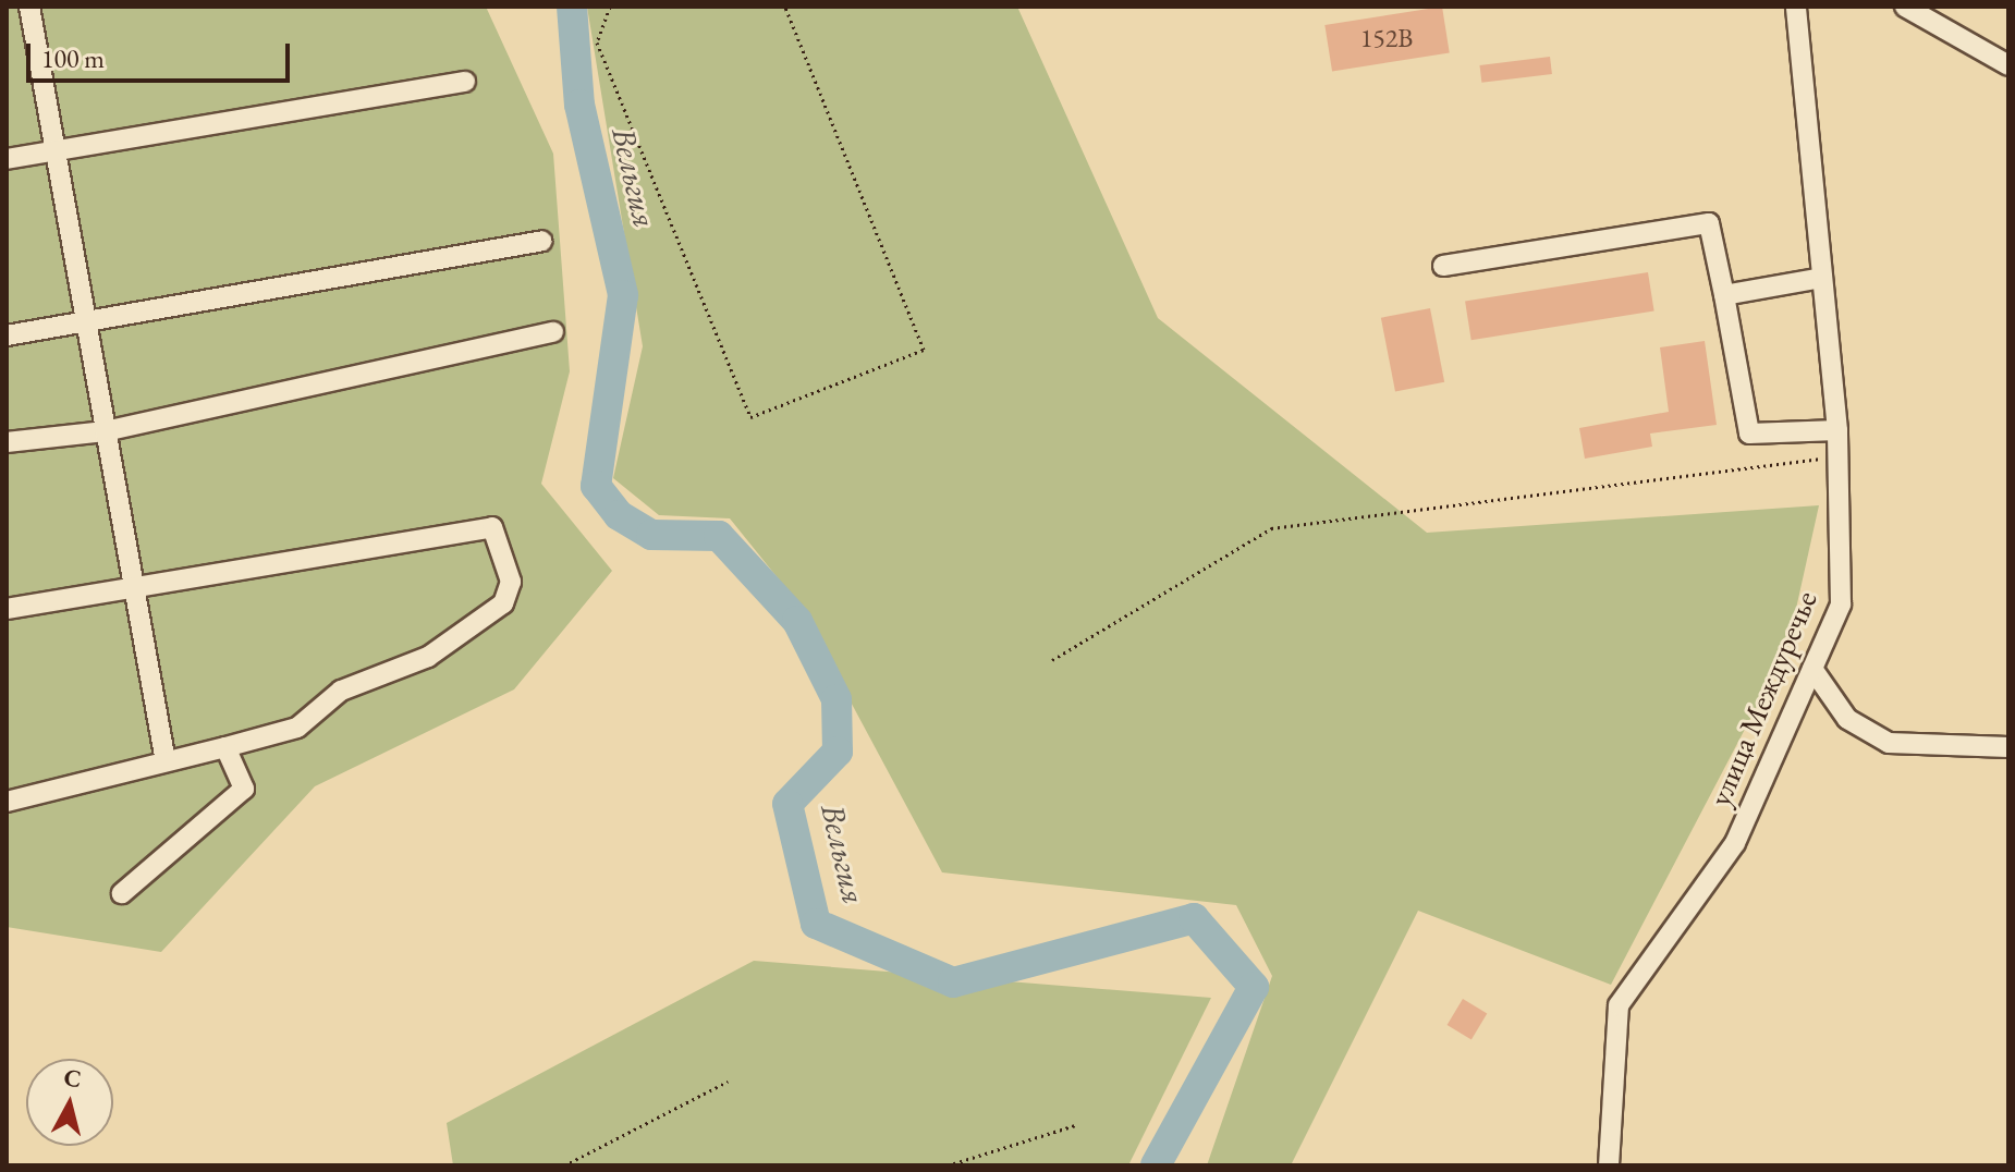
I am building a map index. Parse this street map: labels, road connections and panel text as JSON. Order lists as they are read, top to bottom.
{
  "streets": {
    "street": ["улица Междуречье"]
  },
  "water": ["Вельгия"],
  "house_numbers": ["152В"],
  "scale_bar": "100 m",
  "north": "top"
}
